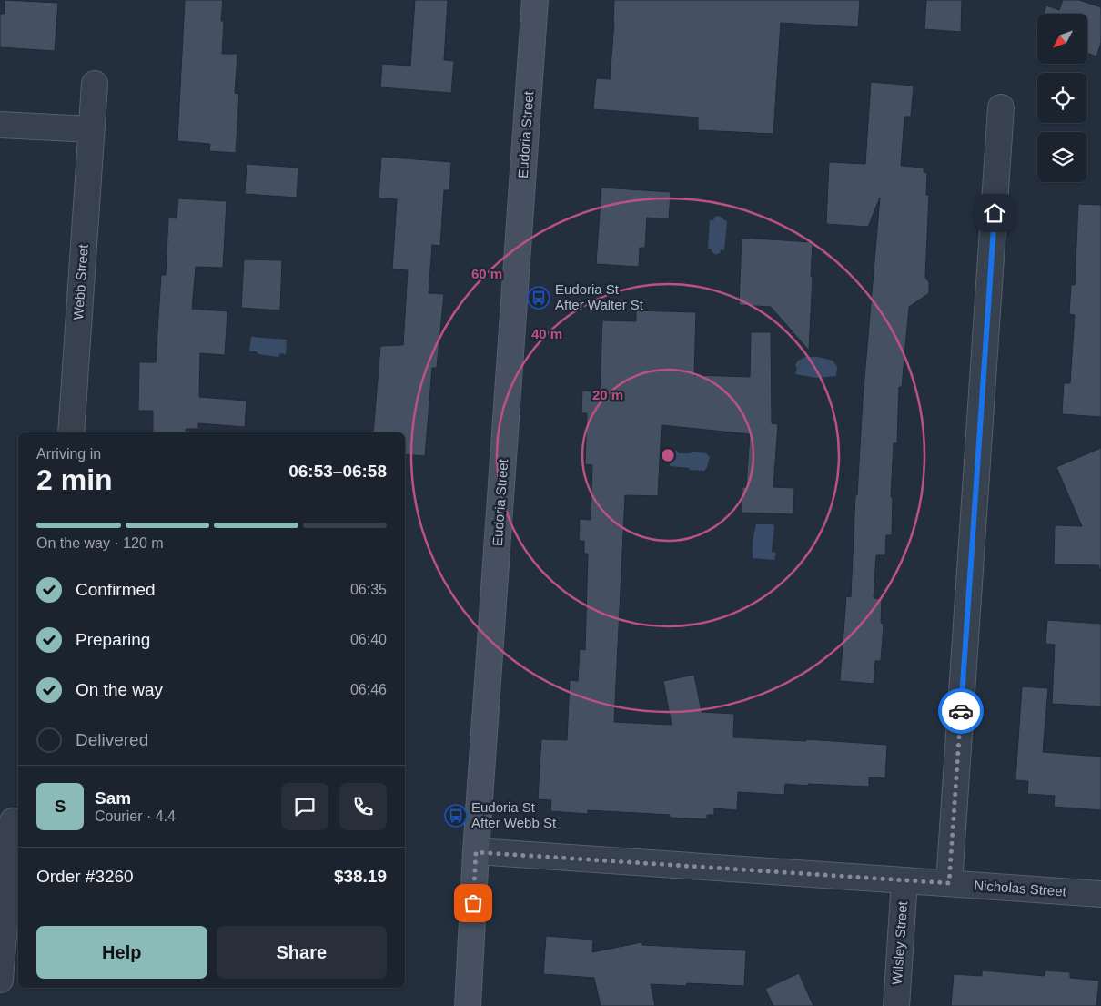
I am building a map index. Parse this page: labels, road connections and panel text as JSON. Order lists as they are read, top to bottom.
{
  "streets": {
    "main road": ["Eudoria Street"],
    "street": ["Webb Street", "Nicholas Street", "Wilsley Street"]
  },
  "crossings": [
    ["Eudoria Street", "Nicholas Street"],
    ["Nicholas Street", "Wilsley Street"]
  ],
  "places": {
    "bus stop": ["Eudoria St After Walter St", "Eudoria St After Webb St"]
  },
  "north": "bottom left",
  "page": {
    "heading": ["2 min", "Arriving in", "06:53–06:58"],
    "panel": [
      "Sam",
      "Courier · 4.4",
      "Order #3260",
      "$38.19"
    ],
    "bar": "On the way · 120 m",
    "list": [
      ["Confirmed", "06:35"],
      ["Preparing", "06:40"],
      ["On the way", "06:46"],
      "Delivered"
    ],
    "round": "S",
    "buttons": ["Help", "Share"]
  },
  "rings": ["60 m", "40 m", "20 m"]
}
